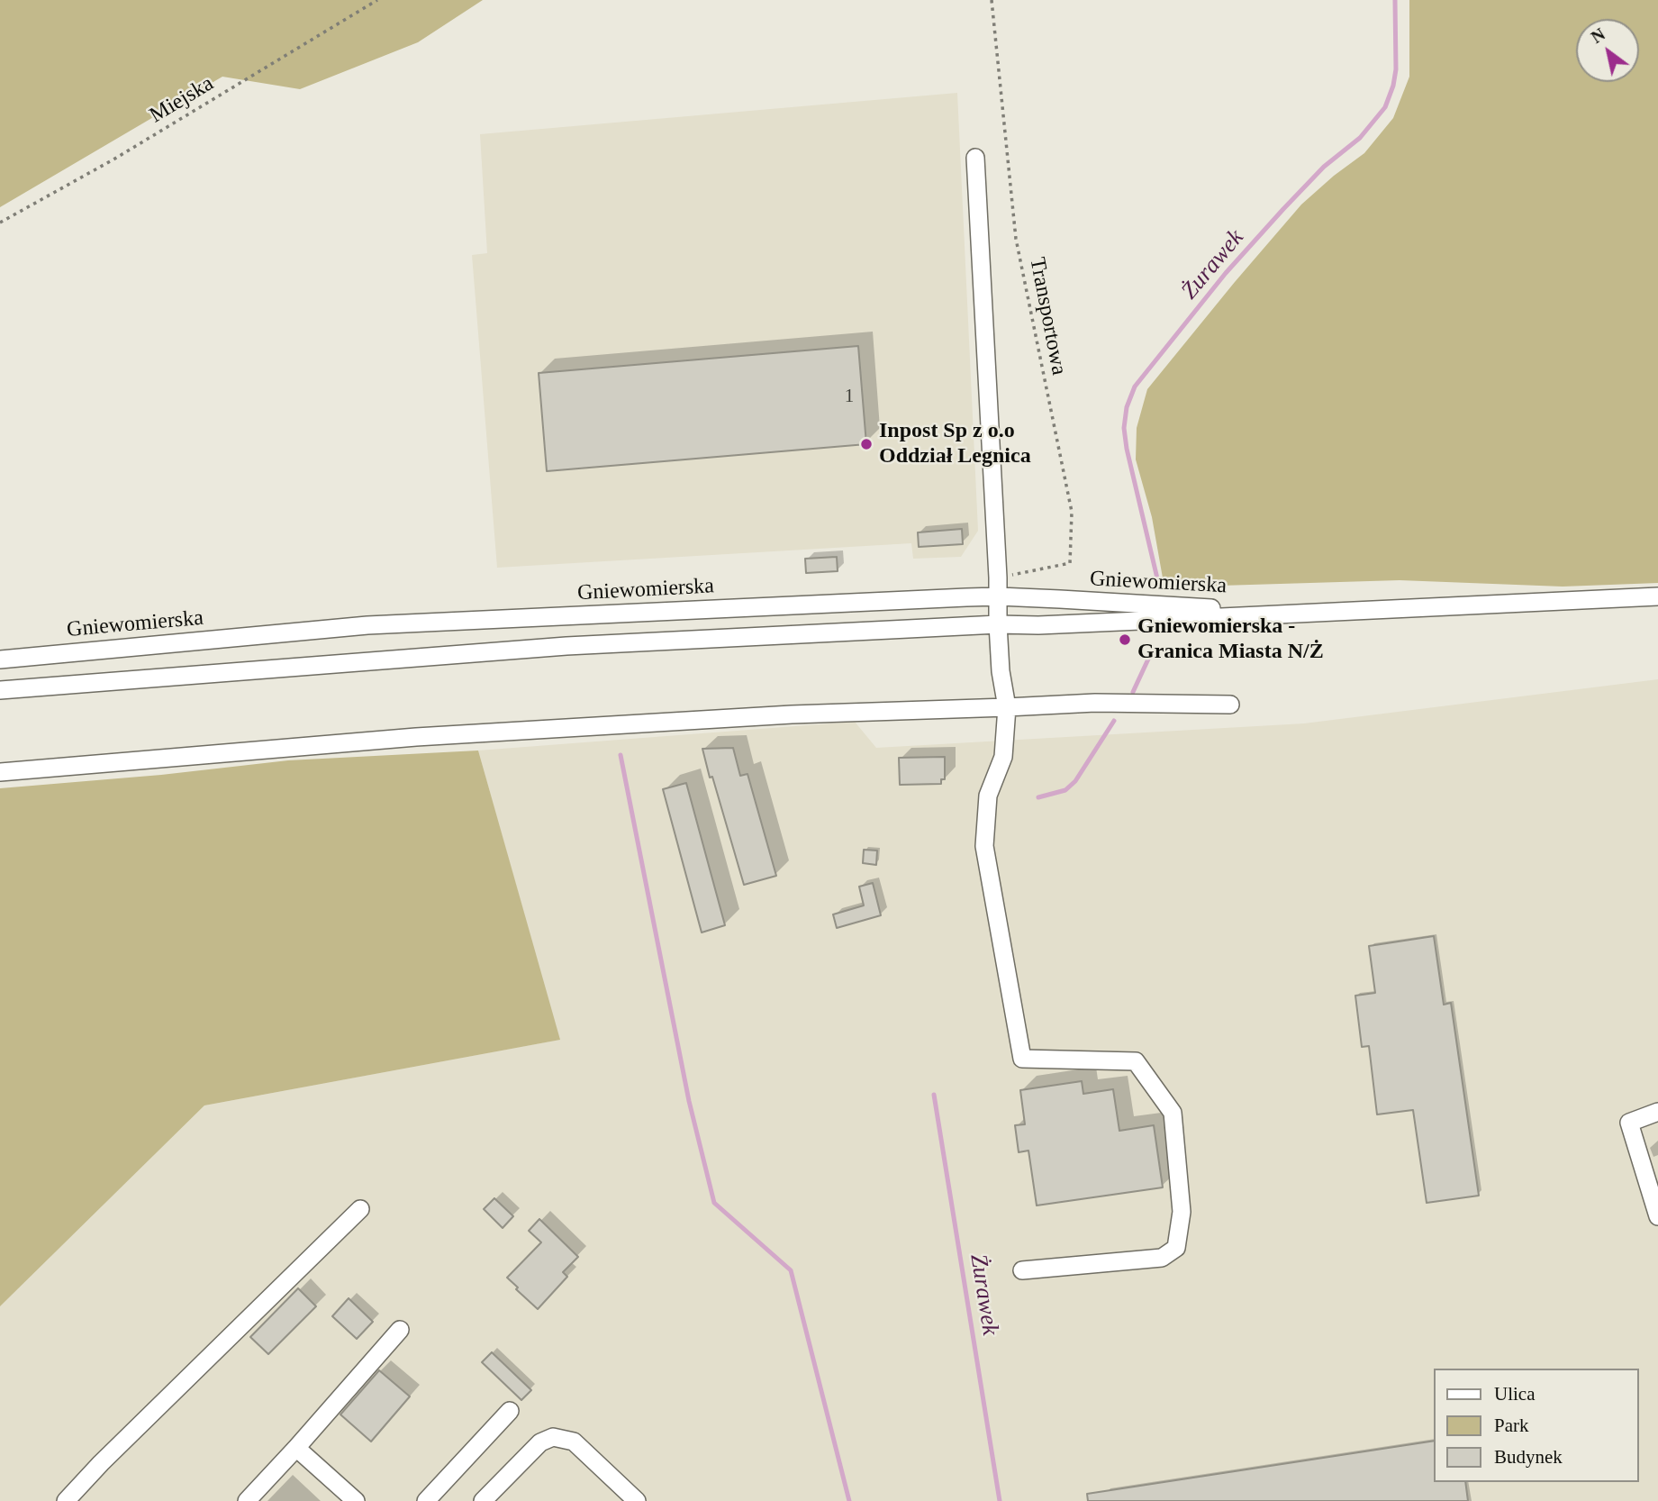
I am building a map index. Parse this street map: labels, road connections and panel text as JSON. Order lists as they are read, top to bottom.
{
  "streets": {
    "street": ["Gniewomierska"],
    "path": ["Miejska", "Transportowa"]
  },
  "water": ["Żurawek"],
  "places": ["Inpost Sp z o.o Oddział Legnica", "Gniewomierska - Granica Miasta N/Ż"],
  "house_numbers": ["1"],
  "legend": ["Ulica", "Park", "Budynek"],
  "north": "top left"
}
